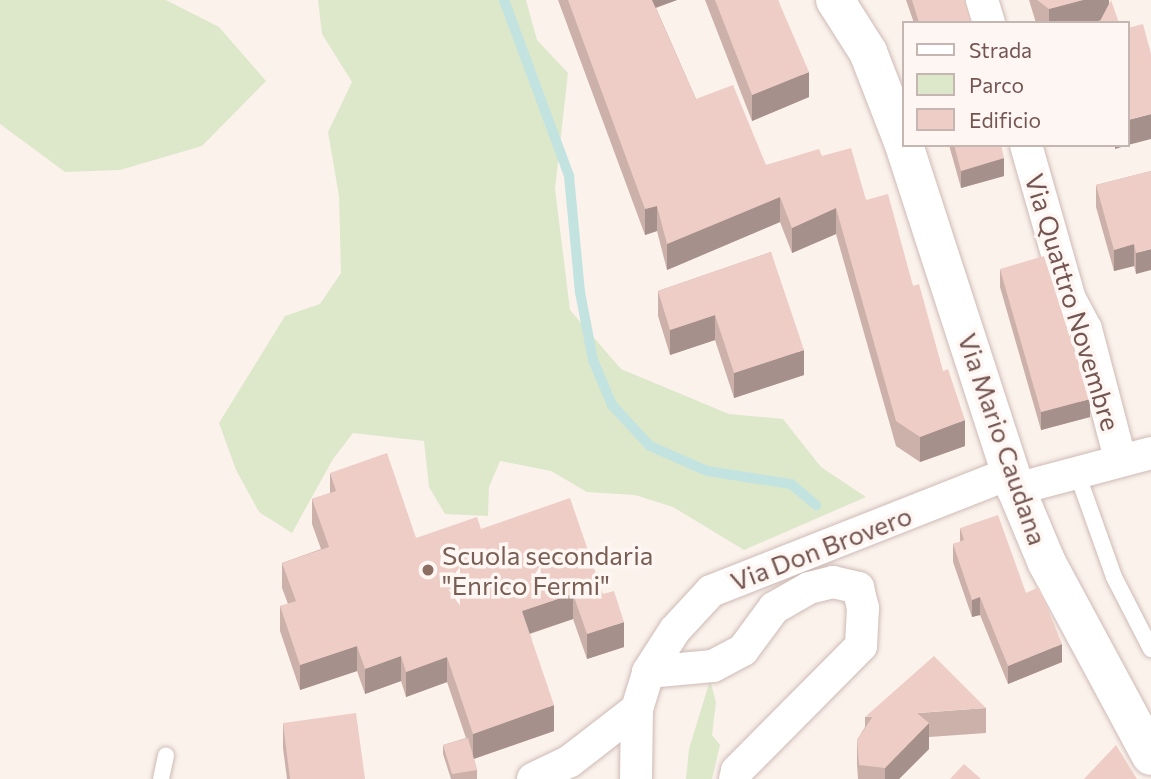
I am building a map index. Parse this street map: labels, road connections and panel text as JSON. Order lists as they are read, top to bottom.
{
  "streets": {
    "main road": ["Via Mario Caudana"],
    "street": ["Via Quattro Novembre", "Via Don Brovero"]
  },
  "crossings": [
    ["Via Quattro Novembre", "Via Mario Caudana"],
    ["Via Quattro Novembre", "Via Don Brovero"],
    ["Via Mario Caudana", "Via Don Brovero"]
  ],
  "places": ["Scuola secondaria \"Enrico Fermi\""],
  "legend": ["Strada", "Parco", "Edificio"]
}
